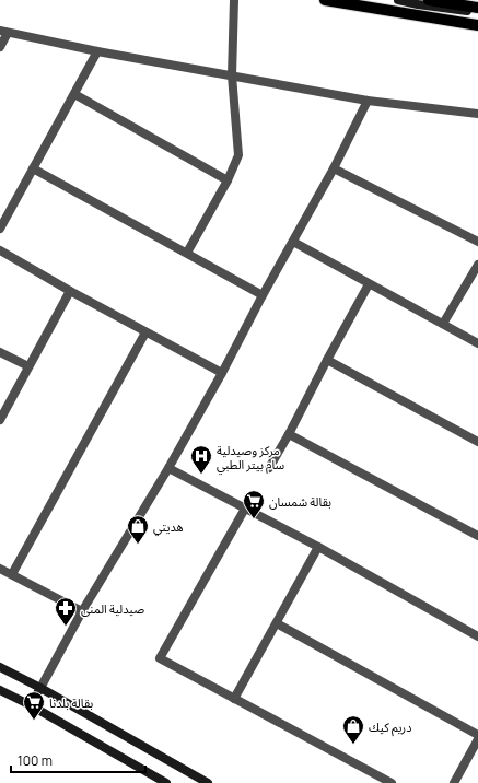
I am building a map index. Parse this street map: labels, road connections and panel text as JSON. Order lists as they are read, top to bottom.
{
  "places": {
    "hospital": ["مركز وصيدلية سام بيتر الطبي"],
    "supermarket": ["بقالة شمسان", "بقالة بلدنا"],
    "shop": ["هديتي", "دريم كيك"],
    "pharmacy": ["صيدلية المنى"]
  },
  "scale_bar": "100 m"
}
